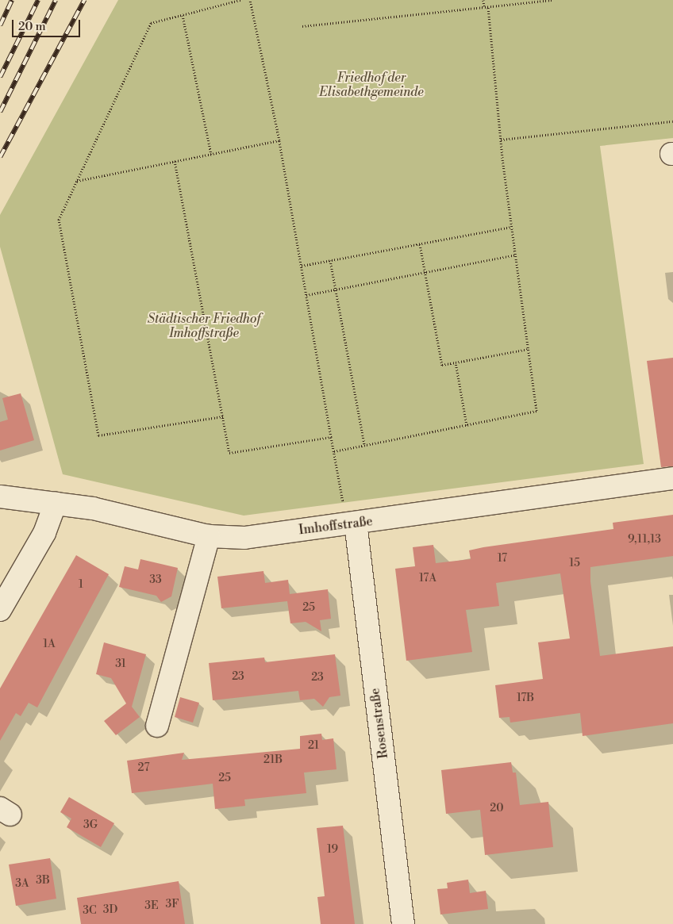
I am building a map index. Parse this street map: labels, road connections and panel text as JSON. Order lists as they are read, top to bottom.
{
  "streets": {
    "street": ["Imhoffstraße", "Rosenstraße"]
  },
  "crossings": [
    ["Imhoffstraße", "Rosenstraße"]
  ],
  "parks": ["Friedhof der Elisabethgemeinde", "Städtischer Friedhof Imhoffstraße"],
  "house_numbers": [
    "9,11,13",
    "17",
    "15",
    "17A",
    "33",
    "1",
    "25",
    "1A",
    "31",
    "23",
    "23",
    "17B",
    "21",
    "21B",
    "27",
    "25",
    "20",
    "3G",
    "19",
    "3B",
    "3A",
    "3F",
    "3E",
    "3D",
    "3C"
  ],
  "scale_bar": "20 m"
}
